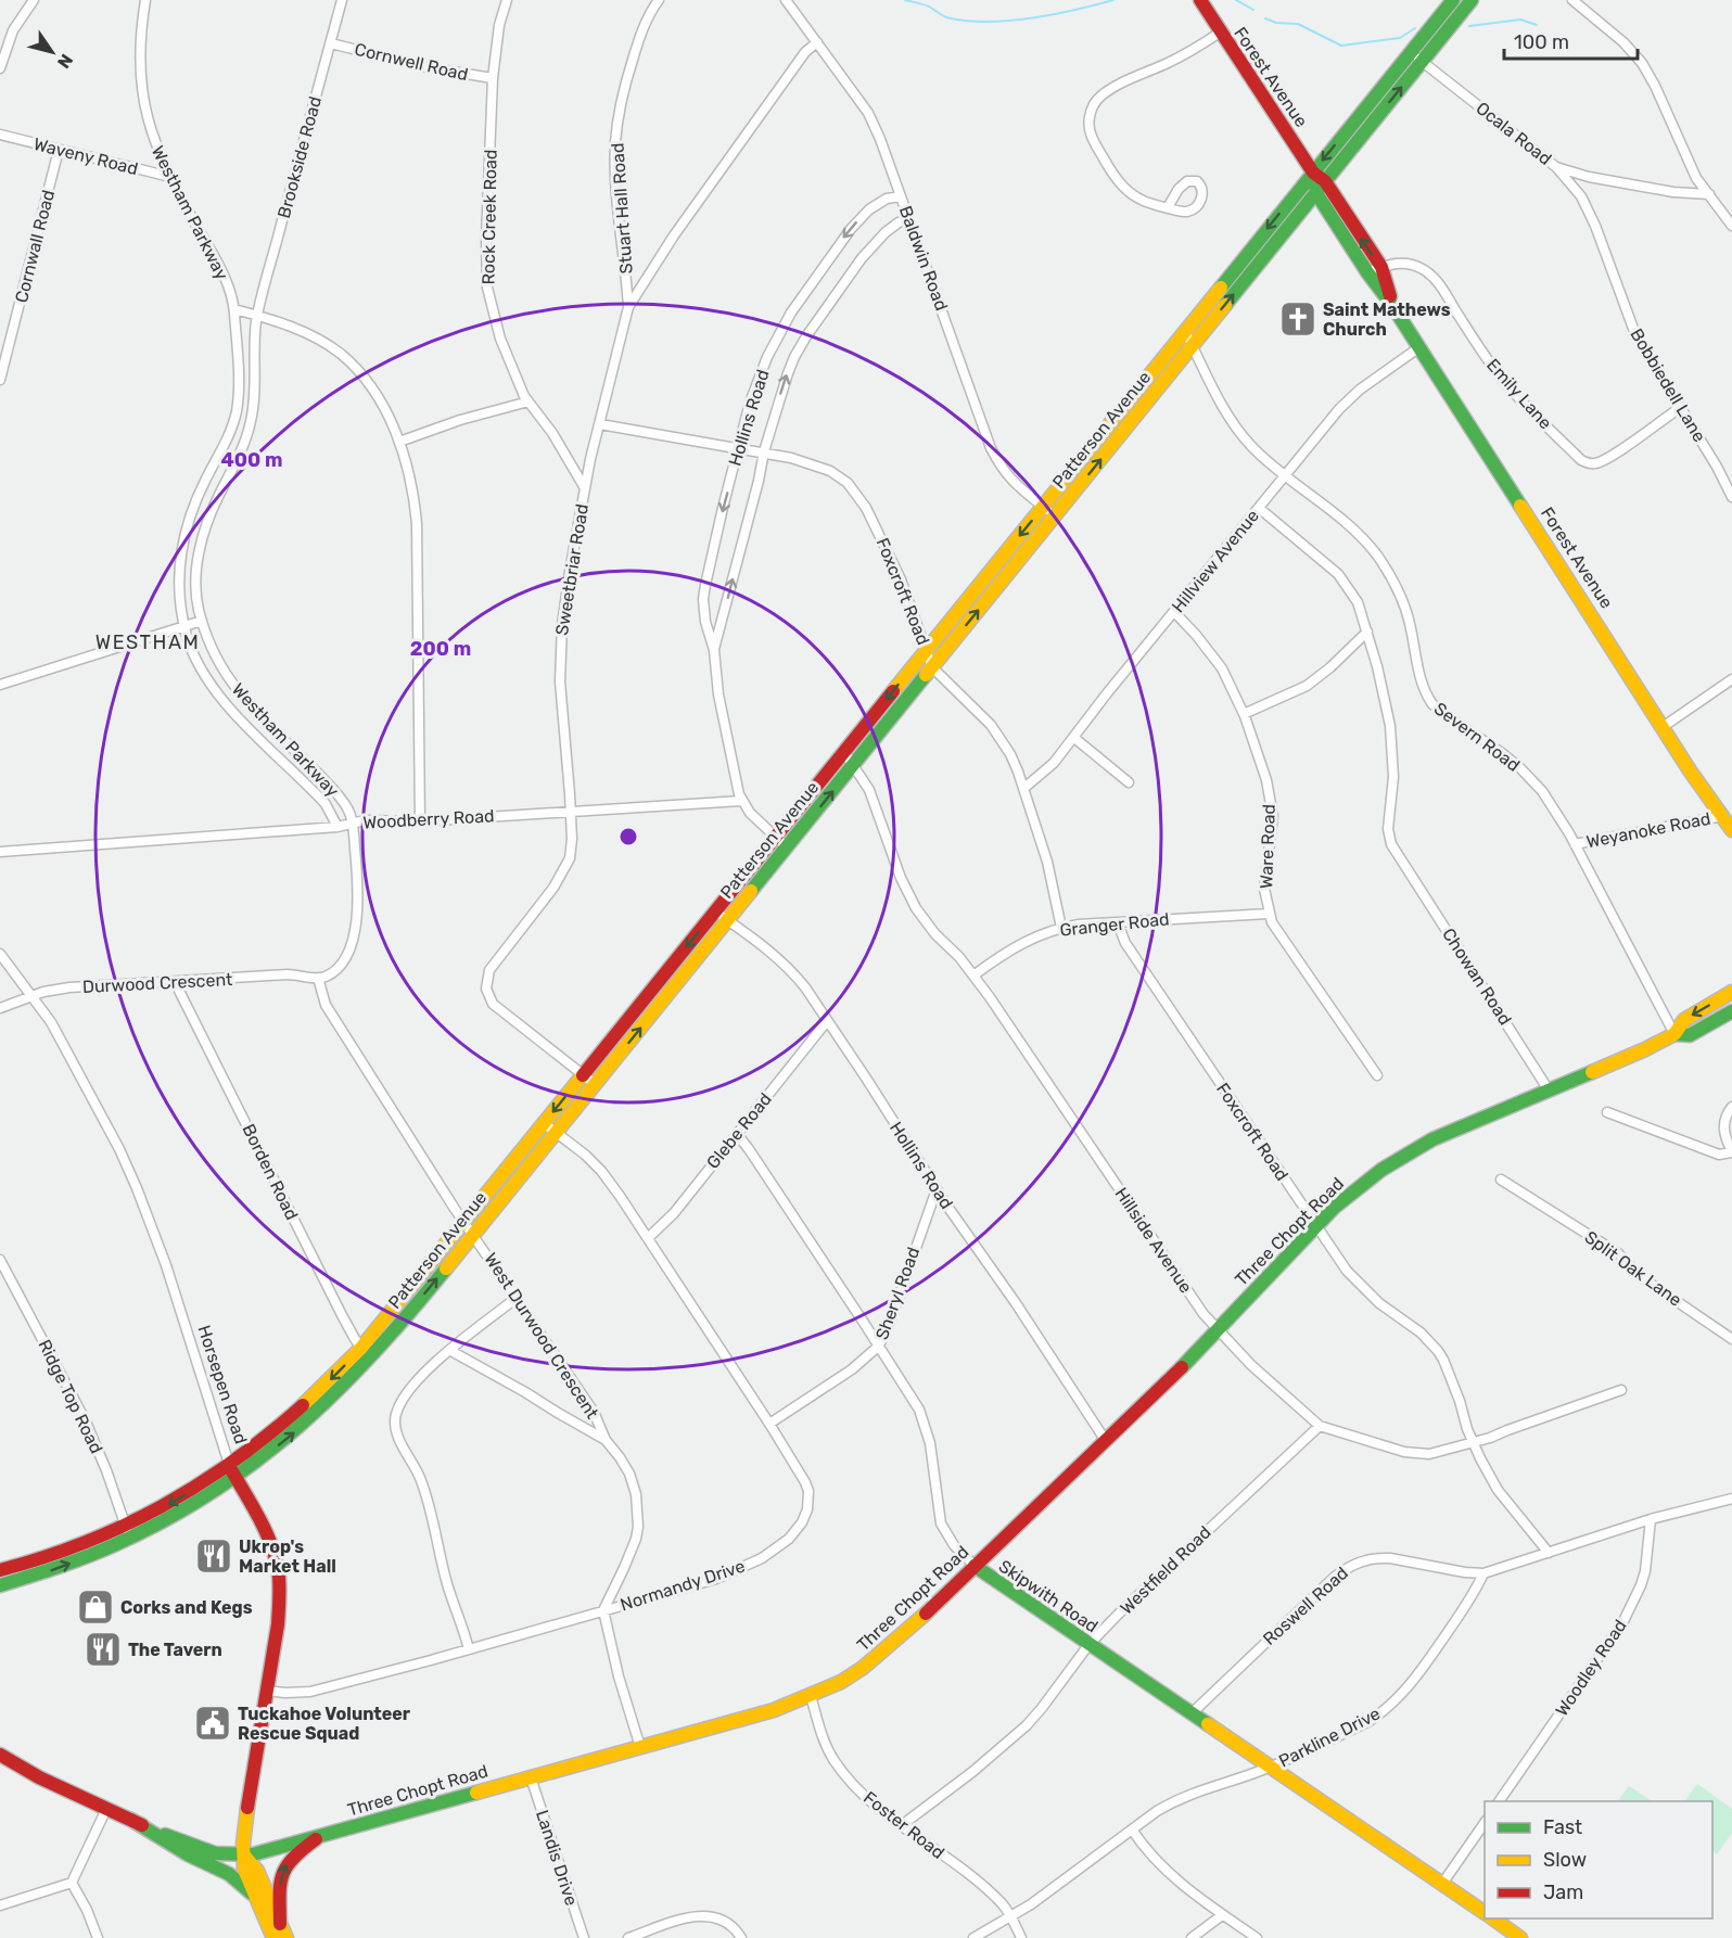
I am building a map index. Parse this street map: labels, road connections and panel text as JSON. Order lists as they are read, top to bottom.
{
  "streets": {
    "main road": [
      "Forest Avenue",
      "Patterson Avenue",
      "Three Chopt Road",
      "Horsepen Road",
      "Skipwith Road"
    ],
    "street": [
      "Cornwell Road",
      "Ocala Road",
      "Waveny Road",
      "Brookside Road",
      "Stuart Hall Road",
      "Westham Parkway",
      "Rock Creek Road",
      "Cornwall Road",
      "Baldwin Road",
      "Bobbiedell Lane",
      "Emily Lane",
      "Hollins Road",
      "Hillview Avenue",
      "Sweetbriar Road",
      "Foxcroft Road",
      "Severn Road",
      "Woodberry Road",
      "Weyanoke Road",
      "Ware Road",
      "Granger Road",
      "Chowan Road",
      "Durwood Crescent",
      "Glebe Road",
      "Borden Road",
      "Hillside Avenue",
      "Split Oak Lane",
      "Sheryl Road",
      "West Durwood Crescent",
      "Ridge Top Road",
      "Westfield Road",
      "Normandy Drive",
      "Roswell Road",
      "Woodley Road",
      "Parkline Drive",
      "Foster Road",
      "Landis Drive"
    ]
  },
  "crossings": [
    ["Cornwell Road", "Brookside Road"],
    ["Cornwell Road", "Rock Creek Road"],
    ["Forest Avenue", "Emily Lane"],
    ["Forest Avenue", "Patterson Avenue"],
    ["Forest Avenue", "Hillview Avenue"],
    ["Forest Avenue", "Weyanoke Road"],
    ["Ocala Road", "Bobbiedell Lane"],
    ["Ocala Road", "Patterson Avenue"],
    ["Waveny Road", "Westham Parkway"],
    ["Waveny Road", "Cornwall Road"],
    ["Brookside Road", "Westham Parkway"],
    ["Stuart Hall Road", "Sweetbriar Road"],
    ["Westham Parkway", "Woodberry Road"],
    ["Westham Parkway", "Durwood Crescent"],
    ["Rock Creek Road", "Sweetbriar Road"],
    ["Baldwin Road", "Hollins Road"],
    ["Baldwin Road", "Patterson Avenue"],
    ["Baldwin Road", "Sweetbriar Road"],
    ["Bobbiedell Lane", "Emily Lane"],
    ["Hollins Road", "Patterson Avenue"],
    ["Hollins Road", "Foxcroft Road"],
    ["Hollins Road", "Woodberry Road"],
    ["Hollins Road", "Glebe Road"],
    ["Hollins Road", "Three Chopt Road"],
    ["Hollins Road", "Sheryl Road"],
    ["Patterson Avenue", "Sweetbriar Road"],
    ["Patterson Avenue", "Foxcroft Road"],
    ["Patterson Avenue", "Severn Road"],
    ["Patterson Avenue", "Borden Road"],
    ["Patterson Avenue", "Hillside Avenue"],
    ["Patterson Avenue", "West Durwood Crescent"],
    ["Patterson Avenue", "Horsepen Road"],
    ["Patterson Avenue", "Ridge Top Road"],
    ["Patterson Avenue", "Normandy Drive"],
    ["Hillview Avenue", "Foxcroft Road"],
    ["Hillview Avenue", "Severn Road"],
    ["Hillview Avenue", "Ware Road"],
    ["Hillview Avenue", "Chowan Road"],
    ["Sweetbriar Road", "Foxcroft Road"],
    ["Sweetbriar Road", "Woodberry Road"],
    ["Foxcroft Road", "Granger Road"],
    ["Foxcroft Road", "Three Chopt Road"],
    ["Foxcroft Road", "Hillside Avenue"],
    ["Severn Road", "Weyanoke Road"],
    ["Severn Road", "Three Chopt Road"],
    ["Ware Road", "Granger Road"],
    ["Granger Road", "Hillside Avenue"],
    ["Chowan Road", "Three Chopt Road"],
    ["Durwood Crescent", "Borden Road"],
    ["Durwood Crescent", "Horsepen Road"],
    ["Glebe Road", "Normandy Drive"],
    ["Glebe Road", "Skipwith Road"],
    ["Three Chopt Road", "Hillside Avenue"],
    ["Three Chopt Road", "Horsepen Road"],
    ["Three Chopt Road", "Skipwith Road"],
    ["Three Chopt Road", "Foster Road"],
    ["Three Chopt Road", "Landis Drive"],
    ["Hillside Avenue", "Westfield Road"],
    ["Sheryl Road", "Normandy Drive"],
    ["Sheryl Road", "Skipwith Road"],
    ["West Durwood Crescent", "Normandy Drive"],
    ["Horsepen Road", "Normandy Drive"],
    ["Westfield Road", "Skipwith Road"],
    ["Westfield Road", "Foster Road"],
    ["Skipwith Road", "Roswell Road"],
    ["Skipwith Road", "Parkline Drive"],
    ["Roswell Road", "Parkline Drive"],
    ["Parkline Drive", "Foster Road"]
  ],
  "districts": ["WESTHAM"],
  "places": {
    "church": ["Saint Mathews Church"],
    "restaurant": ["Ukrop's Market Hall", "The Tavern"],
    "shop": ["Corks and Kegs"],
    "public building": ["Tuckahoe Volunteer Rescue Squad"]
  },
  "legend": ["Fast", "Slow", "Jam"],
  "scale_bar": "100 m",
  "north": "bottom right",
  "rings": ["400 m", "200 m"]
}
